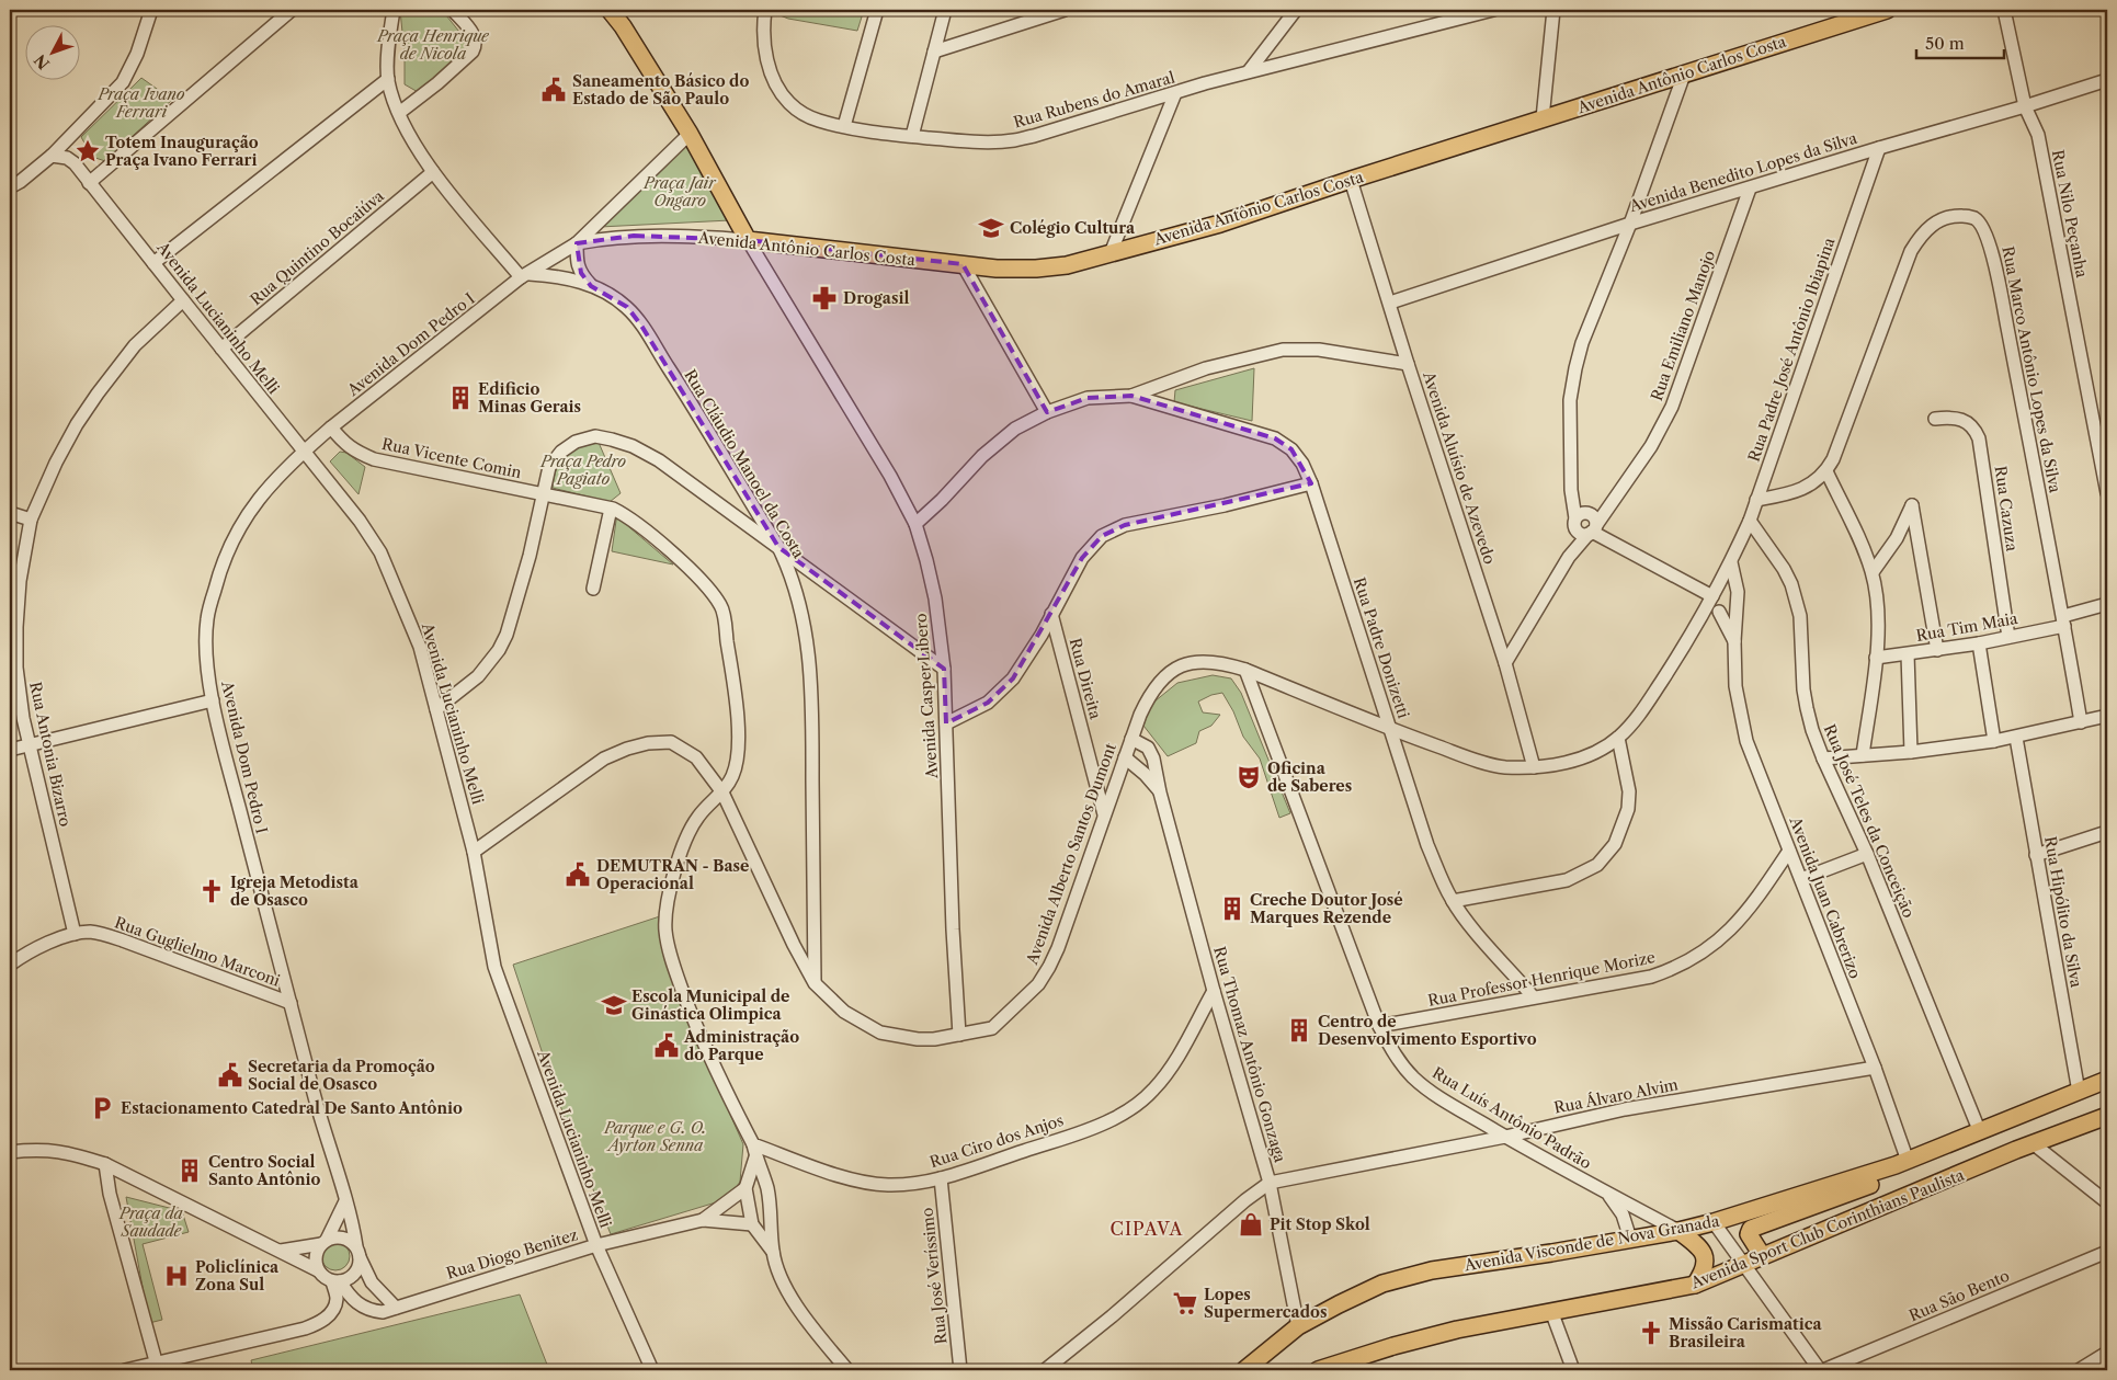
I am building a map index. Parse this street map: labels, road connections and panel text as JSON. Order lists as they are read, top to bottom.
{
  "streets": {
    "main road": ["Avenida Antônio Carlos Costa", "Avenida Sport Club Corinthians Paulista", "Avenida Visconde de Nova Granada"],
    "street": [
      "Rua Rubens do Amaral",
      "Avenida Benedito Lopes da Silva",
      "Rua Nilo Peçanha",
      "Rua Quintino Bocaiúva",
      "Avenida Lucianinho Melli",
      "Rua Emiliano Manojo",
      "Avenida Dom Pedro I",
      "Rua Padre José Antônio Ibiapina",
      "Rua Marco Antônio Lopes da Silva",
      "Rua Vicente Comin",
      "Rua Cláudio Manoel da Costa",
      "Avenida Aluísio de Azevedo",
      "Rua Cazuza",
      "Rua Tim Maia",
      "Rua Padre Donizetti",
      "Rua Direita",
      "Avenida Casper Líbero",
      "Rua Antonia Bizarro",
      "Rua José Teles da Conceição",
      "Avenida Alberto Santos Dumont",
      "Avenida Juan Cabrerizo",
      "Rua Hipólito da Silva",
      "Rua Guglielmo Marconi",
      "Rua Professor Henrique Morize",
      "Rua Thomaz Antônio Gonzaga",
      "Rua Álvaro Alvim",
      "Rua Luís Antônio Padrão",
      "Rua Ciro dos Anjos",
      "Rua Diogo Benitez",
      "Rua José Veríssimo",
      "Rua São Bento"
    ]
  },
  "crossings": [
    ["Avenida Antônio Carlos Costa", "Avenida Dom Pedro I"],
    ["Avenida Antônio Carlos Costa", "Avenida Aluísio de Azevedo"],
    ["Avenida Antônio Carlos Costa", "Avenida Casper Líbero"],
    ["Avenida Benedito Lopes da Silva", "Rua Nilo Peçanha"],
    ["Avenida Benedito Lopes da Silva", "Rua Emiliano Manojo"],
    ["Avenida Benedito Lopes da Silva", "Rua Padre José Antônio Ibiapina"],
    ["Avenida Benedito Lopes da Silva", "Avenida Aluísio de Azevedo"],
    ["Rua Quintino Bocaiúva", "Avenida Lucianinho Melli"],
    ["Avenida Lucianinho Melli", "Avenida Dom Pedro I"],
    ["Avenida Lucianinho Melli", "Rua Antonia Bizarro"],
    ["Avenida Lucianinho Melli", "Avenida Alberto Santos Dumont"],
    ["Avenida Lucianinho Melli", "Rua Diogo Benitez"],
    ["Rua Emiliano Manojo", "Avenida Aluísio de Azevedo"],
    ["Avenida Dom Pedro I", "Rua Vicente Comin"],
    ["Avenida Dom Pedro I", "Rua Cláudio Manoel da Costa"],
    ["Avenida Dom Pedro I", "Rua Guglielmo Marconi"],
    ["Avenida Dom Pedro I", "Rua Diogo Benitez"],
    ["Rua Padre José Antônio Ibiapina", "Rua Marco Antônio Lopes da Silva"],
    ["Rua Padre José Antônio Ibiapina", "Rua José Teles da Conceição"],
    ["Rua Padre José Antônio Ibiapina", "Avenida Alberto Santos Dumont"],
    ["Rua Padre José Antônio Ibiapina", "Avenida Juan Cabrerizo"],
    ["Rua Marco Antônio Lopes da Silva", "Rua Tim Maia"],
    ["Rua Vicente Comin", "Avenida Alberto Santos Dumont"],
    ["Rua Cláudio Manoel da Costa", "Avenida Alberto Santos Dumont"],
    ["Avenida Aluísio de Azevedo", "Avenida Alberto Santos Dumont"],
    ["Rua Cazuza", "Rua Tim Maia"],
    ["Rua Padre Donizetti", "Avenida Alberto Santos Dumont"],
    ["Rua Padre Donizetti", "Rua Professor Henrique Morize"],
    ["Rua Direita", "Avenida Alberto Santos Dumont"],
    ["Avenida Casper Líbero", "Avenida Alberto Santos Dumont"],
    ["Rua Antonia Bizarro", "Rua Guglielmo Marconi"],
    ["Rua José Teles da Conceição", "Avenida Visconde de Nova Granada"],
    ["Avenida Alberto Santos Dumont", "Avenida Juan Cabrerizo"],
    ["Avenida Alberto Santos Dumont", "Rua Thomaz Antônio Gonzaga"],
    ["Avenida Alberto Santos Dumont", "Rua Luís Antônio Padrão"],
    ["Avenida Juan Cabrerizo", "Rua Professor Henrique Morize"],
    ["Avenida Juan Cabrerizo", "Rua Álvaro Alvim"],
    ["Avenida Juan Cabrerizo", "Avenida Visconde de Nova Granada"],
    ["Rua Hipólito da Silva", "Avenida Visconde de Nova Granada"],
    ["Rua Professor Henrique Morize", "Rua Luís Antônio Padrão"],
    ["Rua Thomaz Antônio Gonzaga", "Rua Álvaro Alvim"],
    ["Rua Thomaz Antônio Gonzaga", "Rua Ciro dos Anjos"],
    ["Rua Thomaz Antônio Gonzaga", "Avenida Visconde de Nova Granada"],
    ["Rua Álvaro Alvim", "Rua Luís Antônio Padrão"],
    ["Rua Luís Antônio Padrão", "Avenida Visconde de Nova Granada"],
    ["Rua Ciro dos Anjos", "Rua José Veríssimo"]
  ],
  "districts": ["CIPAVA"],
  "parks": [
    "Praça Henrique de Nicola",
    "Praça Ivano Ferrari",
    "Praça Jair Ongaro",
    "Praça Pedro Pagiato",
    "Parque e G. O. Ayrton Senna",
    "Praça da Saudade"
  ],
  "places": {
    "public building": [
      "Saneamento Básico do Estado de São Paulo",
      "DEMUTRAN - Base Operacional",
      "Administração do Parque",
      "Secretaria da Promoção Social de Osasco"
    ],
    "place": ["Totem Inauguração Praça Ivano Ferrari"],
    "school or university": ["Colégio Cultura", "Escola Municipal de Ginástica Olimpica"],
    "pharmacy": ["Drogasil"],
    "building": [
      "Edificio Minas Gerais",
      "Creche Doutor José Marques Rezende",
      "Centro de Desenvolvimento Esportivo",
      "Centro Social Santo Antônio"
    ],
    "theatre": ["Oficina de Saberes"],
    "church": ["Igreja Metodista de Osasco", "Missão Carismatica Brasileira"],
    "parking": ["Estacionamento Catedral De Santo Antônio"],
    "shop": ["Pit Stop Skol"],
    "hospital": ["Policlínica Zona Sul"],
    "supermarket": ["Lopes Supermercados"]
  },
  "scale_bar": "50 m",
  "north": "bottom left"
}
